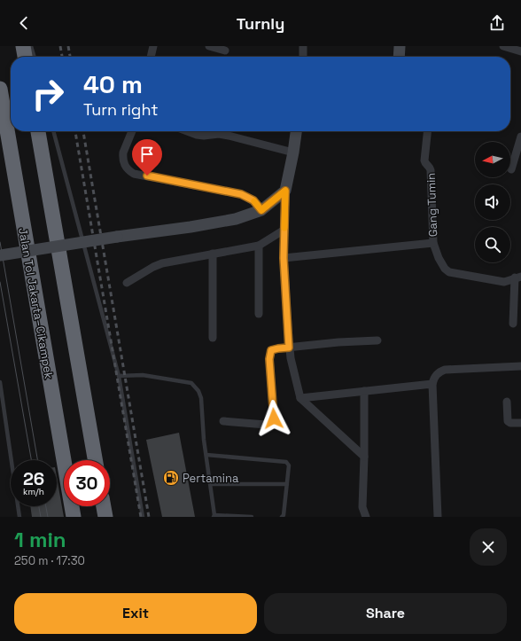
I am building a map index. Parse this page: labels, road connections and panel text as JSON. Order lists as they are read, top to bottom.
{
  "streets": {
    "highway": ["Jalan Tol Jakarta–Cikampek"],
    "street": ["Gang Tumin"]
  },
  "places": {
    "fuel station": ["Pertamina"]
  },
  "north": "left",
  "page": {
    "header": "Turnly",
    "turn": ["40 m", "Turn right"],
    "speed": "26 km/h",
    "limit": "30",
    "heading": ["1 min", "250 m · 17:30"],
    "buttons": ["Exit", "Share"]
  }
}
